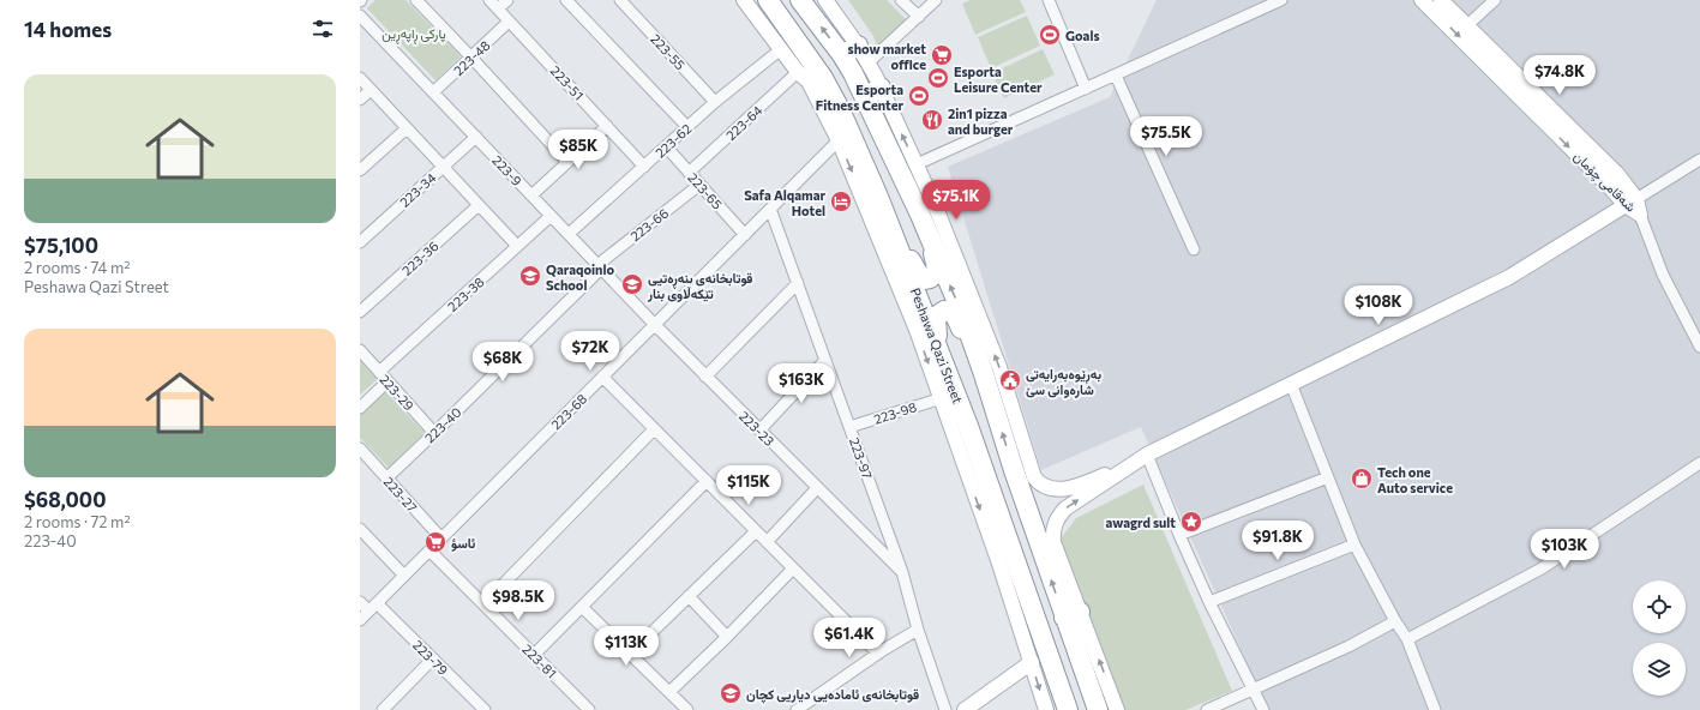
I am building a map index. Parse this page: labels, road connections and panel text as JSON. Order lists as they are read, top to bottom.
{
  "streets": {
    "highway": ["Peshawa Qazi Street"],
    "street": [
      "223-55",
      "223-48",
      "223-51",
      "223-64",
      "223-62",
      "223-9",
      "شەقامی چۆمان",
      "223-34",
      "223-65",
      "223-66",
      "223-36",
      "223-38",
      "223-29",
      "223-68",
      "223-98",
      "223-40",
      "223-23",
      "223-97",
      "223-27",
      "223-79",
      "223-81"
    ]
  },
  "crossings": [
    ["223-55", "223-62"],
    ["223-48", "223-51"],
    ["223-48", "223-9"],
    ["223-51", "223-62"],
    ["223-64", "223-65"],
    ["223-62", "223-9"],
    ["223-62", "223-65"],
    ["223-9", "223-34"],
    ["223-9", "223-66"],
    ["223-9", "223-38"],
    ["223-9", "223-68"],
    ["223-9", "223-40"],
    ["223-9", "223-23"],
    ["223-65", "223-66"],
    ["223-65", "223-68"],
    ["223-66", "223-40"],
    ["223-38", "223-29"],
    ["223-29", "223-40"],
    ["223-68", "223-23"],
    ["223-68", "223-97"],
    ["223-68", "223-27"],
    ["223-68", "223-79"],
    ["223-68", "223-81"],
    ["223-98", "223-97"],
    ["223-40", "223-27"],
    ["223-23", "223-97"]
  ],
  "parks": ["پارکی ڕاپەڕین"],
  "places": {
    "sports": ["Goals", "Esporta Leisure Center", "Esporta Fitness Center"],
    "supermarket": ["show market office", "ئاسؤ"],
    "restaurant": ["2in1 pizza and burger"],
    "hotel": ["Safa Alqamar Hotel"],
    "school or university": ["Qaraqoinlo School", "قوتابخانەی بنەڕەتیی تێکەڵاوی بنار", "قوتابخانەی ئامادەیی دیاریی کچان"],
    "public building": ["بەڕێوەبەرایەتی شارەوانی سێ"],
    "shop": ["Tech one Auto service"],
    "place": ["awagrd sult"]
  },
  "page": {
    "heading": "14 homes",
    "price": [
      "$74.8K",
      "$75.5K",
      "$85K",
      "$75.1K",
      "$108K",
      "$72K",
      "$68K",
      "$163K",
      "$115K",
      "$91.8K",
      "$103K",
      "$98.5K",
      "$61.4K",
      "$113K"
    ],
    "list": [
      {
        "name": "$75,100",
        "note": "2 rooms · 74 m² · Peshawa Qazi Street"
      },
      {
        "name": "$68,000",
        "note": "2 rooms · 72 m² · 223-40"
      }
    ]
  }
}
